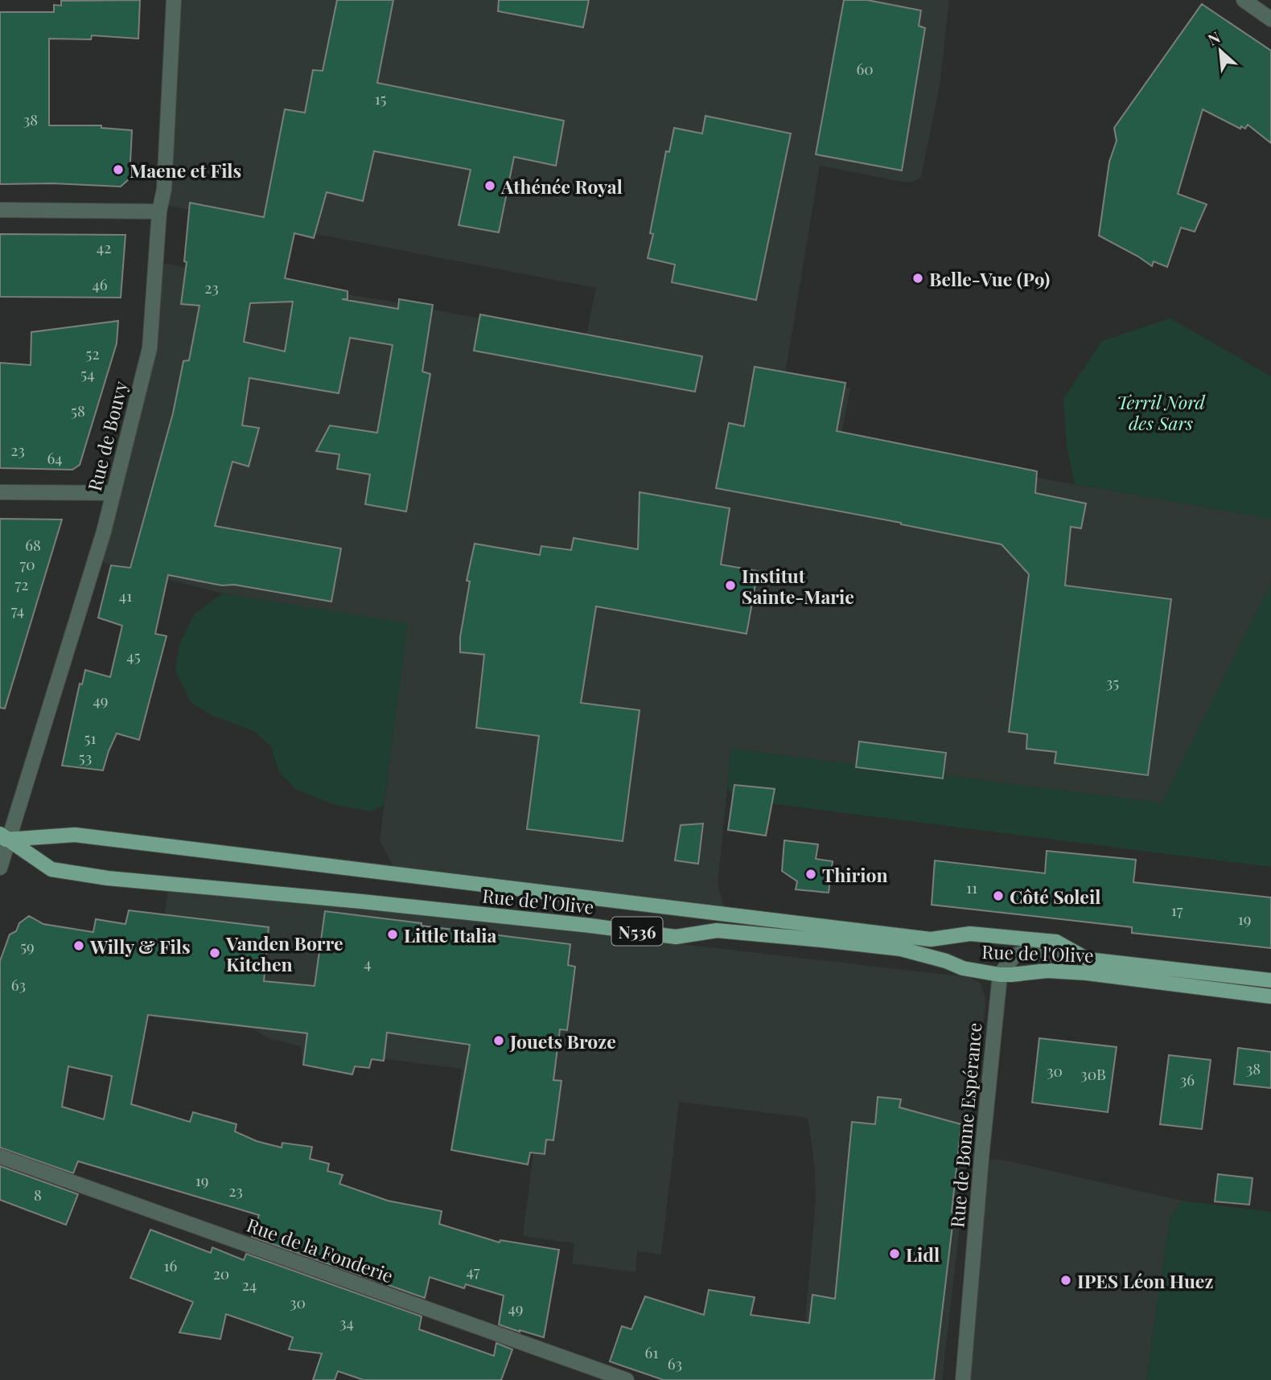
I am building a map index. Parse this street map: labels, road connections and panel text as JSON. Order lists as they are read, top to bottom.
{
  "streets": {
    "main road": ["Rue de l'Olive", "N536"],
    "street": ["Rue de Bouvy", "Rue de Bonne Espérance", "Rue de la Fonderie"]
  },
  "crossings": [
    ["Rue de Bouvy", "Rue de l'Olive"],
    ["Rue de l'Olive", "Rue de Bonne Espérance"]
  ],
  "parks": ["Terril Nord des Sars"],
  "places": [
    "Maene et Fils",
    "Athénée Royal",
    "Belle-Vue (P9)",
    "Institut Sainte-Marie",
    "Thirion",
    "Côté Soleil",
    "Little Italia",
    "Willy & Fils",
    "Vanden Borre Kitchen",
    "Jouets Broze",
    "Lidl",
    "IPES Léon Huez"
  ],
  "house_numbers": [
    "60",
    "15",
    "38",
    "42",
    "46",
    "23",
    "52",
    "54",
    "58",
    "23",
    "64",
    "68",
    "70",
    "72",
    "41",
    "74",
    "45",
    "35",
    "49",
    "51",
    "53",
    "11",
    "17",
    "19",
    "59",
    "4",
    "63",
    "38",
    "30",
    "30B",
    "36",
    "19",
    "23",
    "8",
    "16",
    "47",
    "20",
    "24",
    "30",
    "49",
    "34",
    "61",
    "63"
  ],
  "north": "top left"
}
